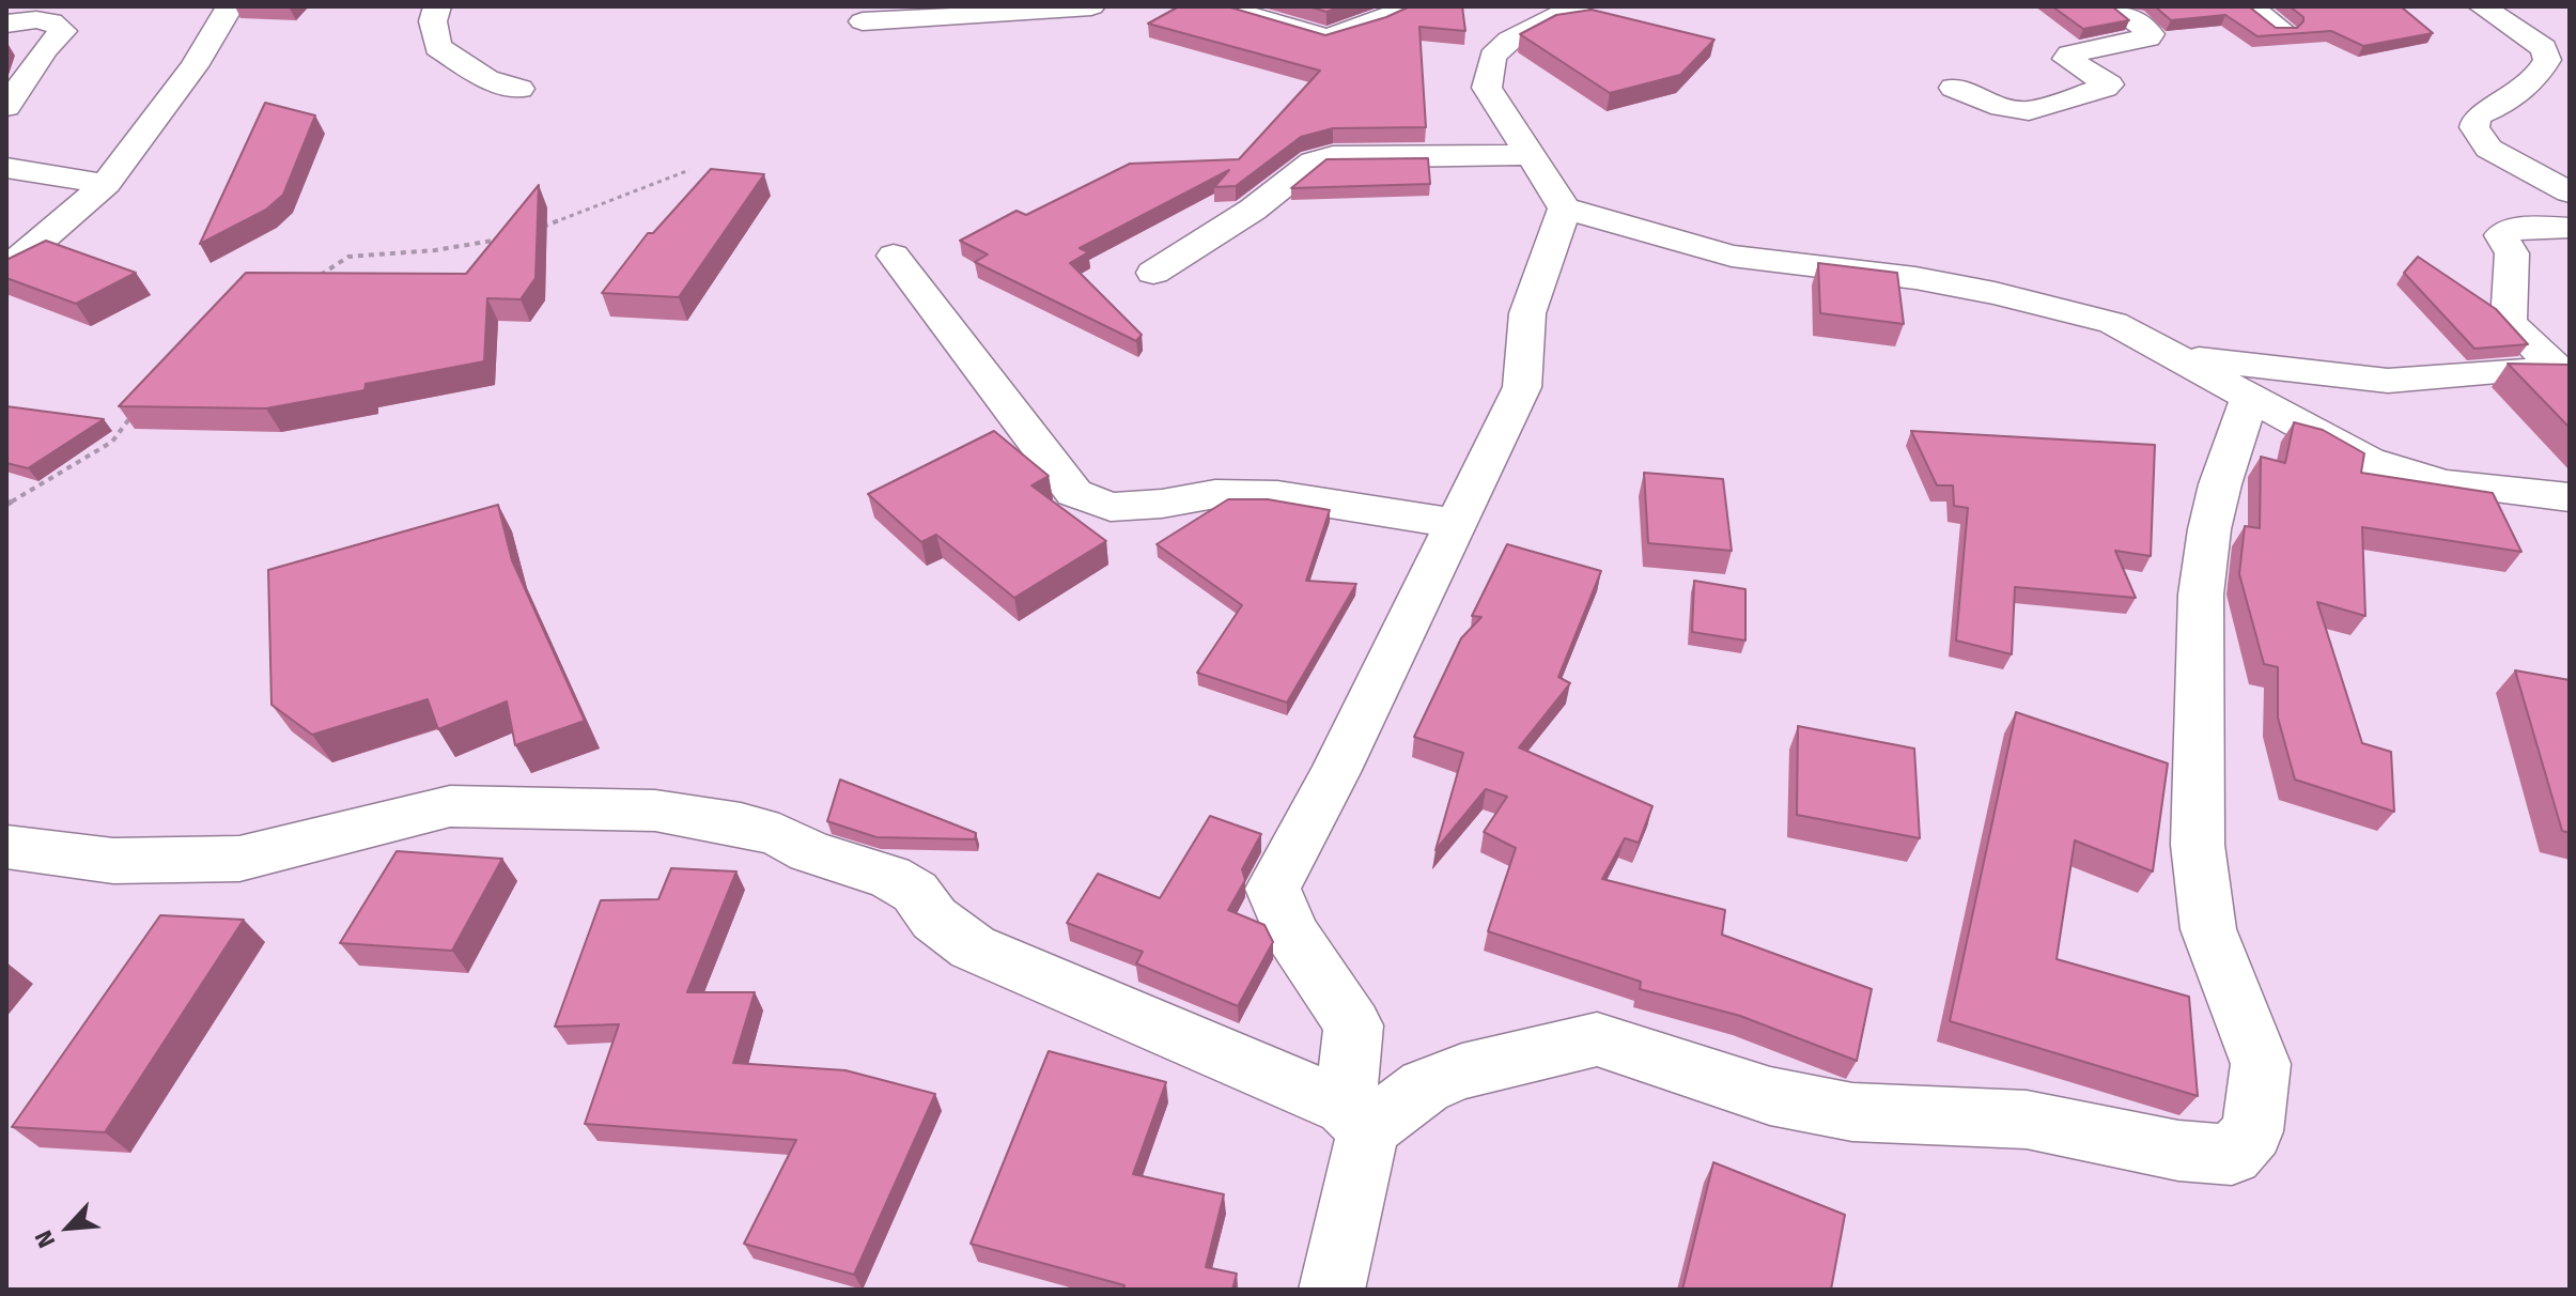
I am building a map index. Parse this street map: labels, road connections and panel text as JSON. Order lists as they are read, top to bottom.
{
  "north": "bottom left"
}
